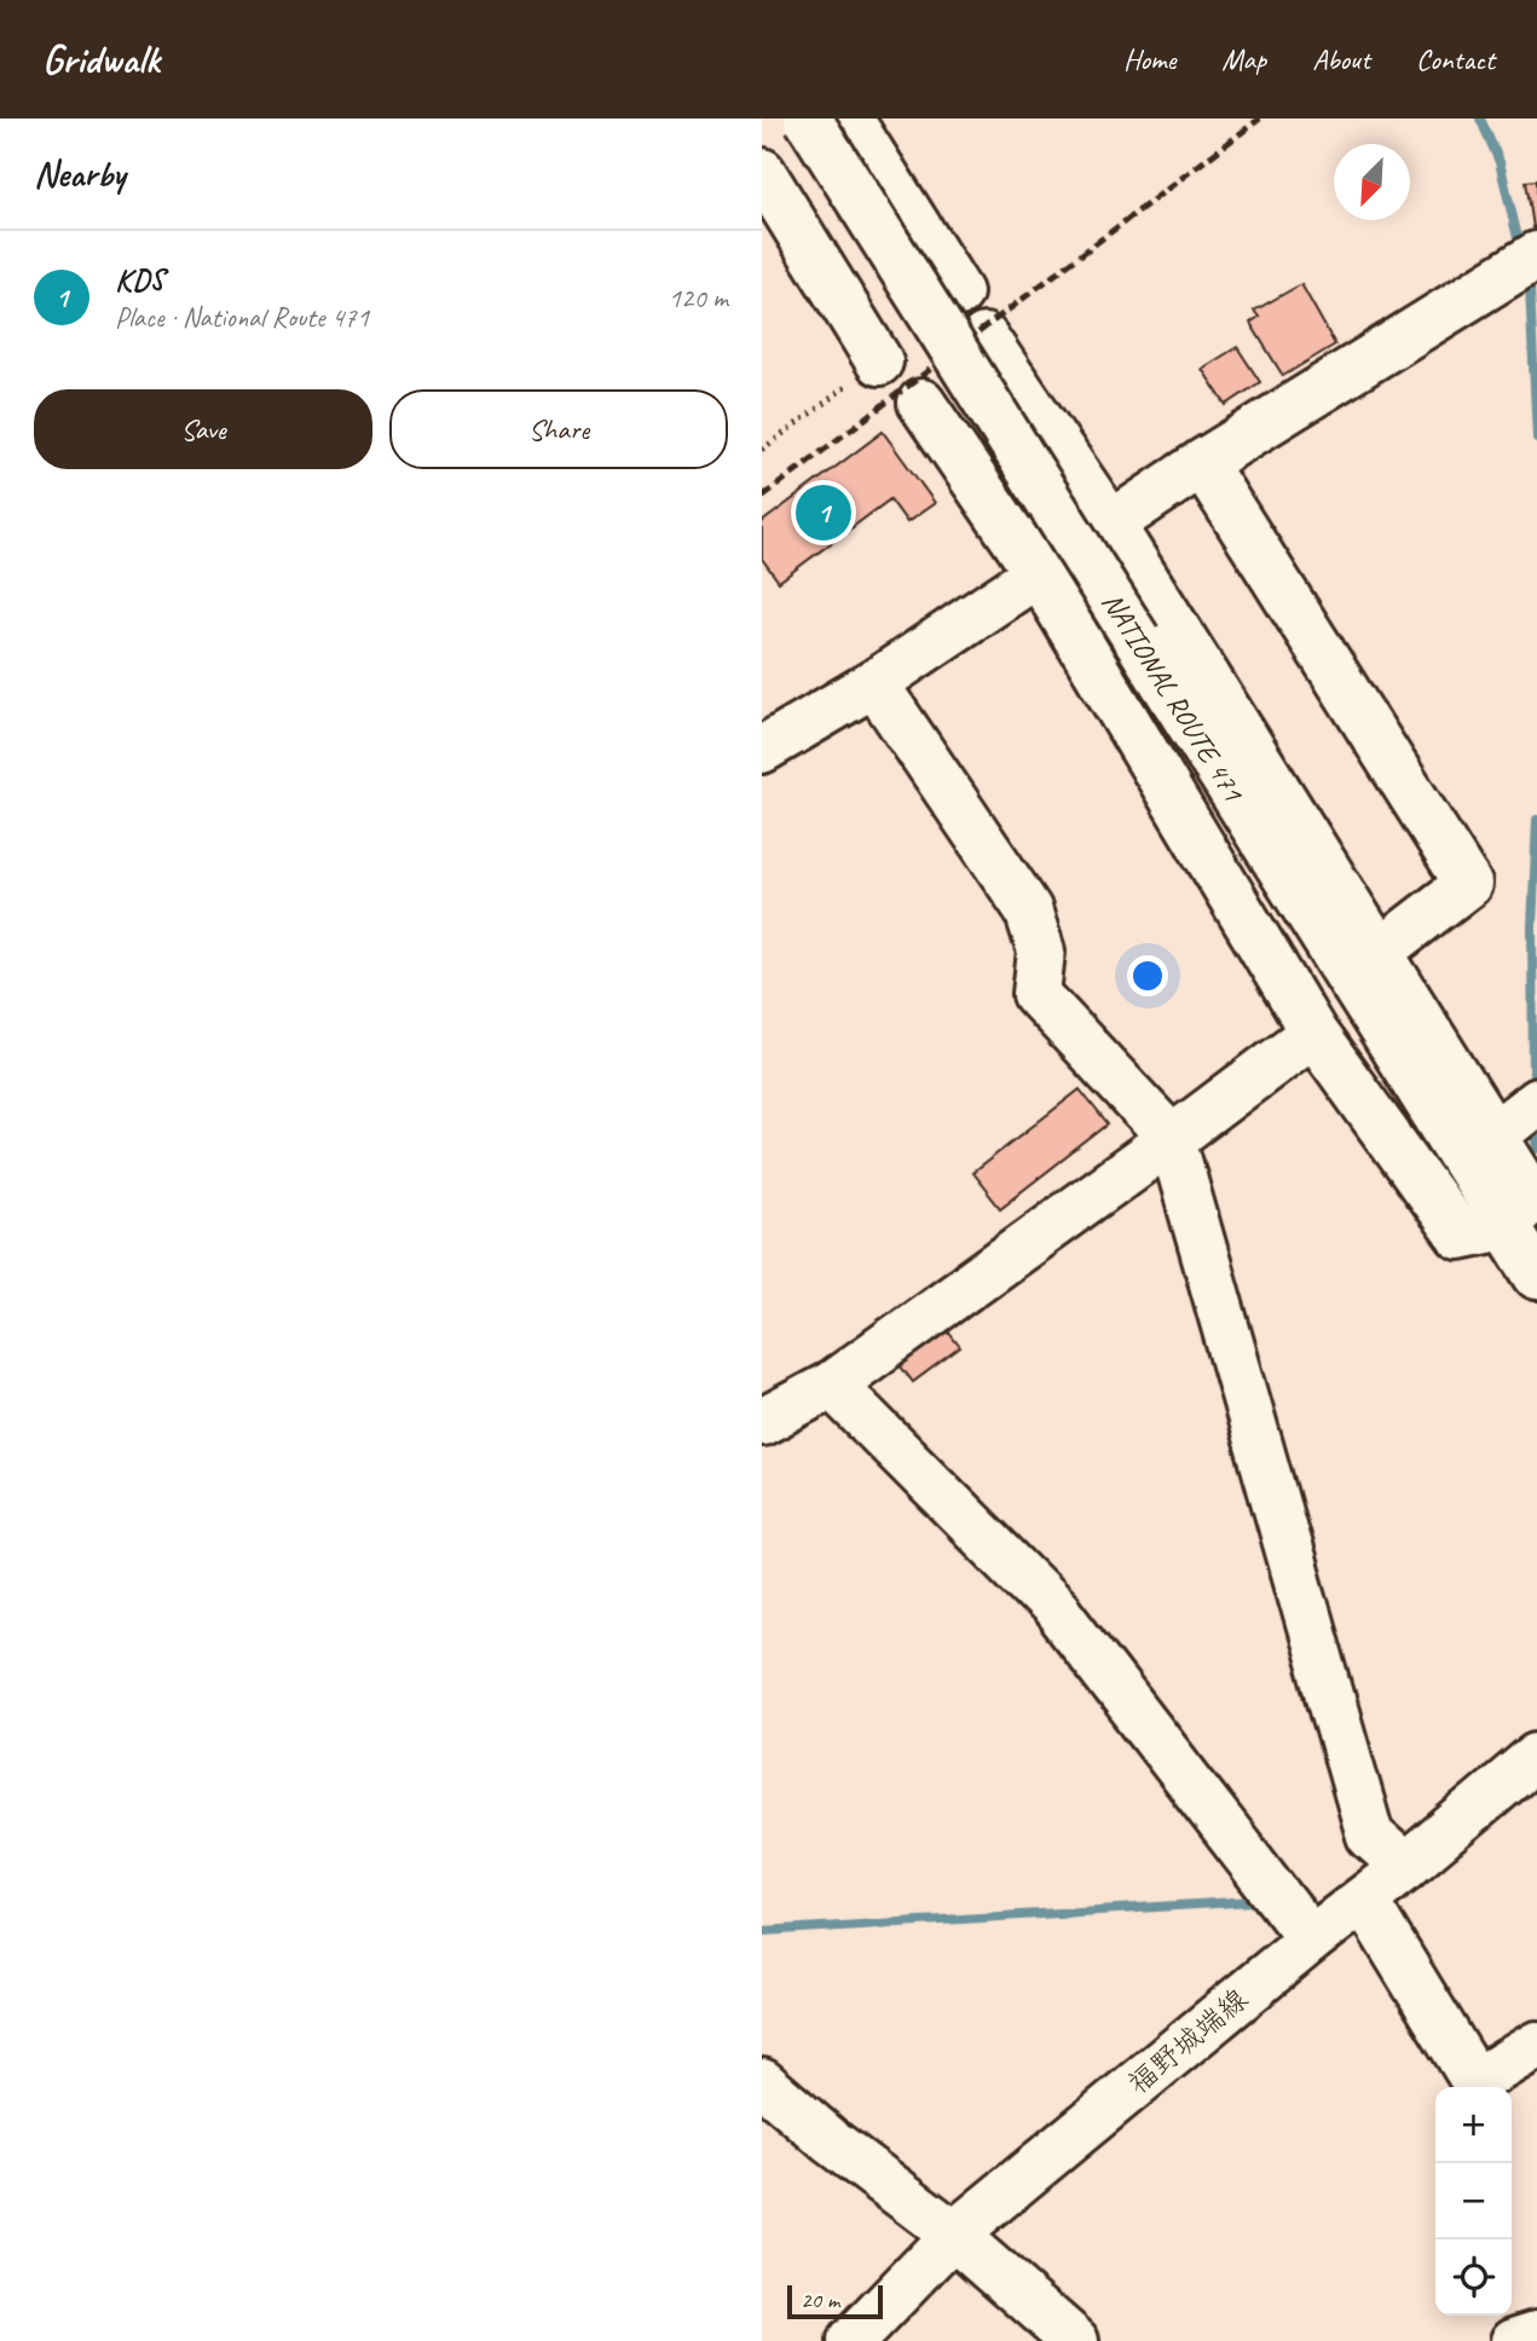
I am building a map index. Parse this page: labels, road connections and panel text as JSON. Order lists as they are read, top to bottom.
{
  "streets": {
    "main road": ["NATIONAL ROUTE 471", "福野城端線"]
  },
  "scale_bar": "20 m",
  "north": "bottom left",
  "page": {
    "header": "Gridwalk",
    "nav": [
      "Home",
      "Map",
      "About",
      "Contact"
    ],
    "heading": "Nearby",
    "list": [
      {
        "mark": "1",
        "name": "KDS",
        "note": "Place · National Route 471",
        "value": "120 m"
      }
    ],
    "buttons": ["Save", "Share"],
    "pins": "1",
    "map_buttons": ["+", "−"],
    "scale": "20 m"
  }
}
